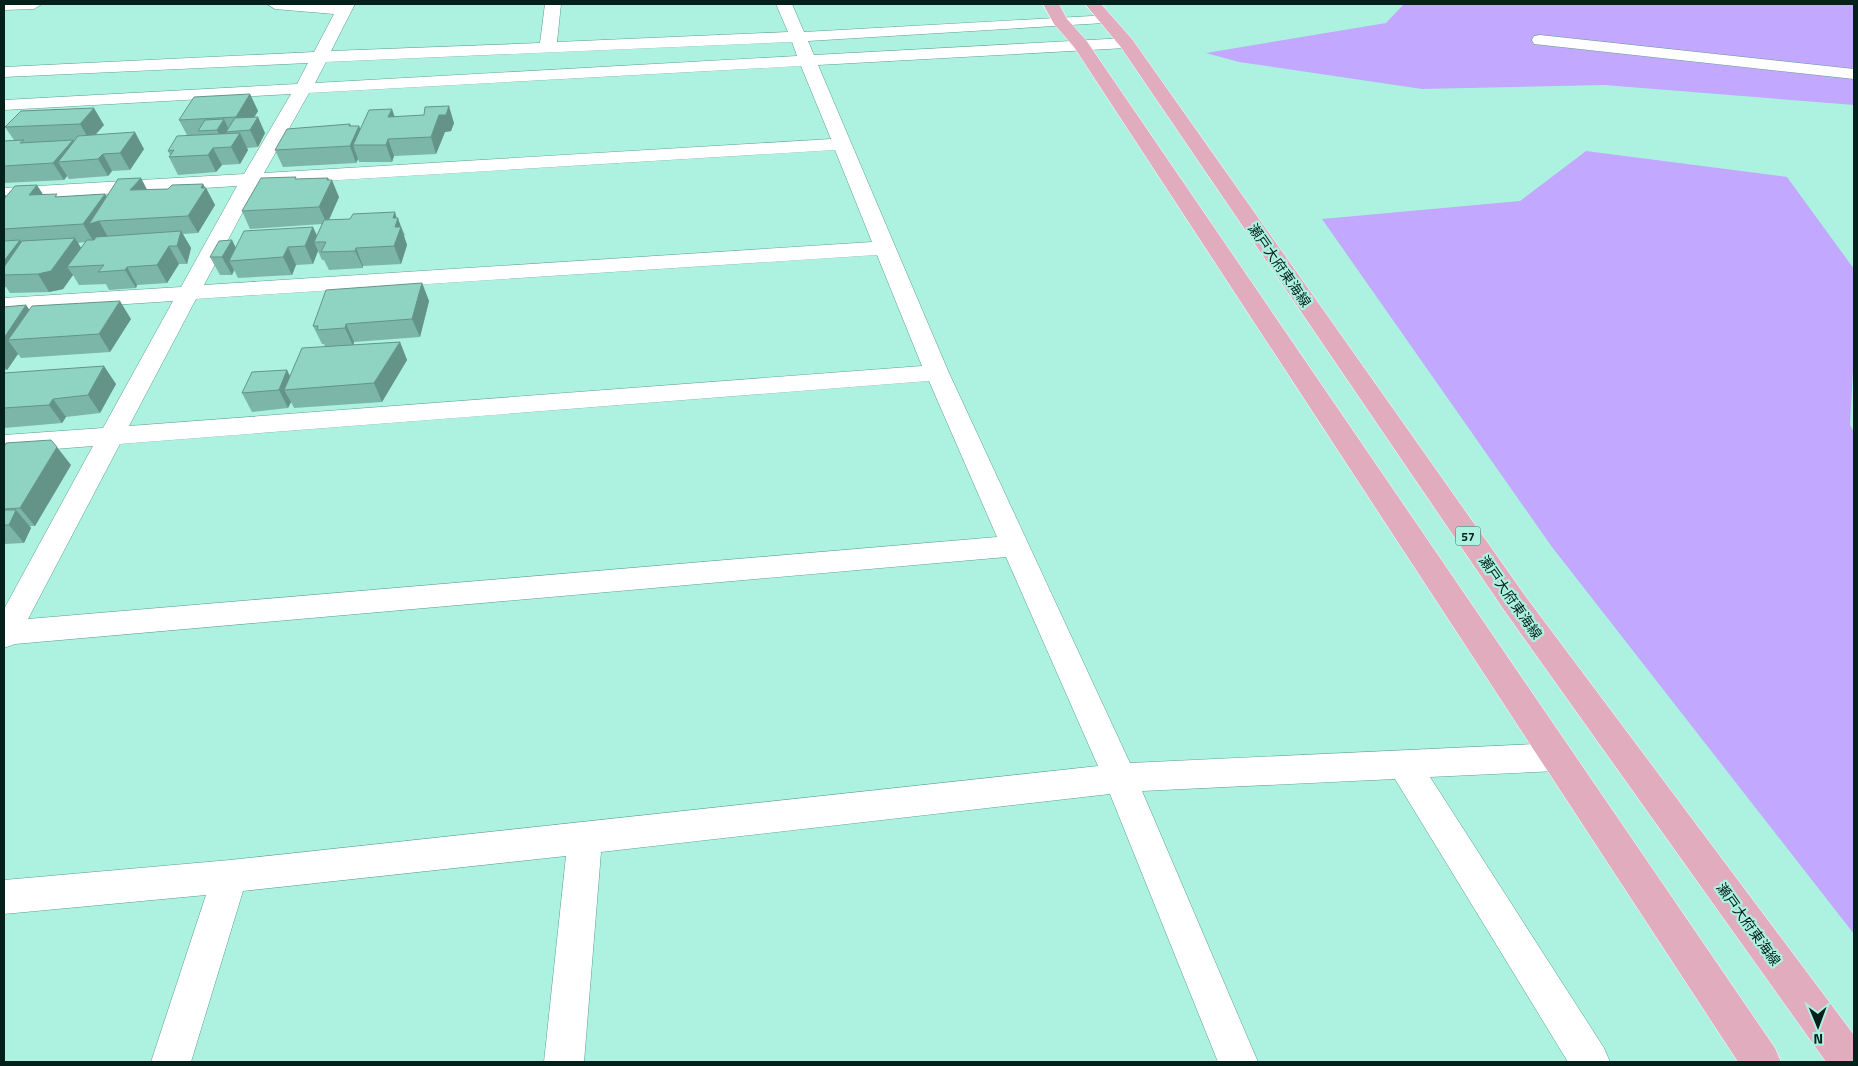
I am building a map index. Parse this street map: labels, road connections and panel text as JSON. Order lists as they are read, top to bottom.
{
  "streets": {
    "main road": ["瀬戸大府東海線", "57"]
  },
  "north": "bottom"
}
